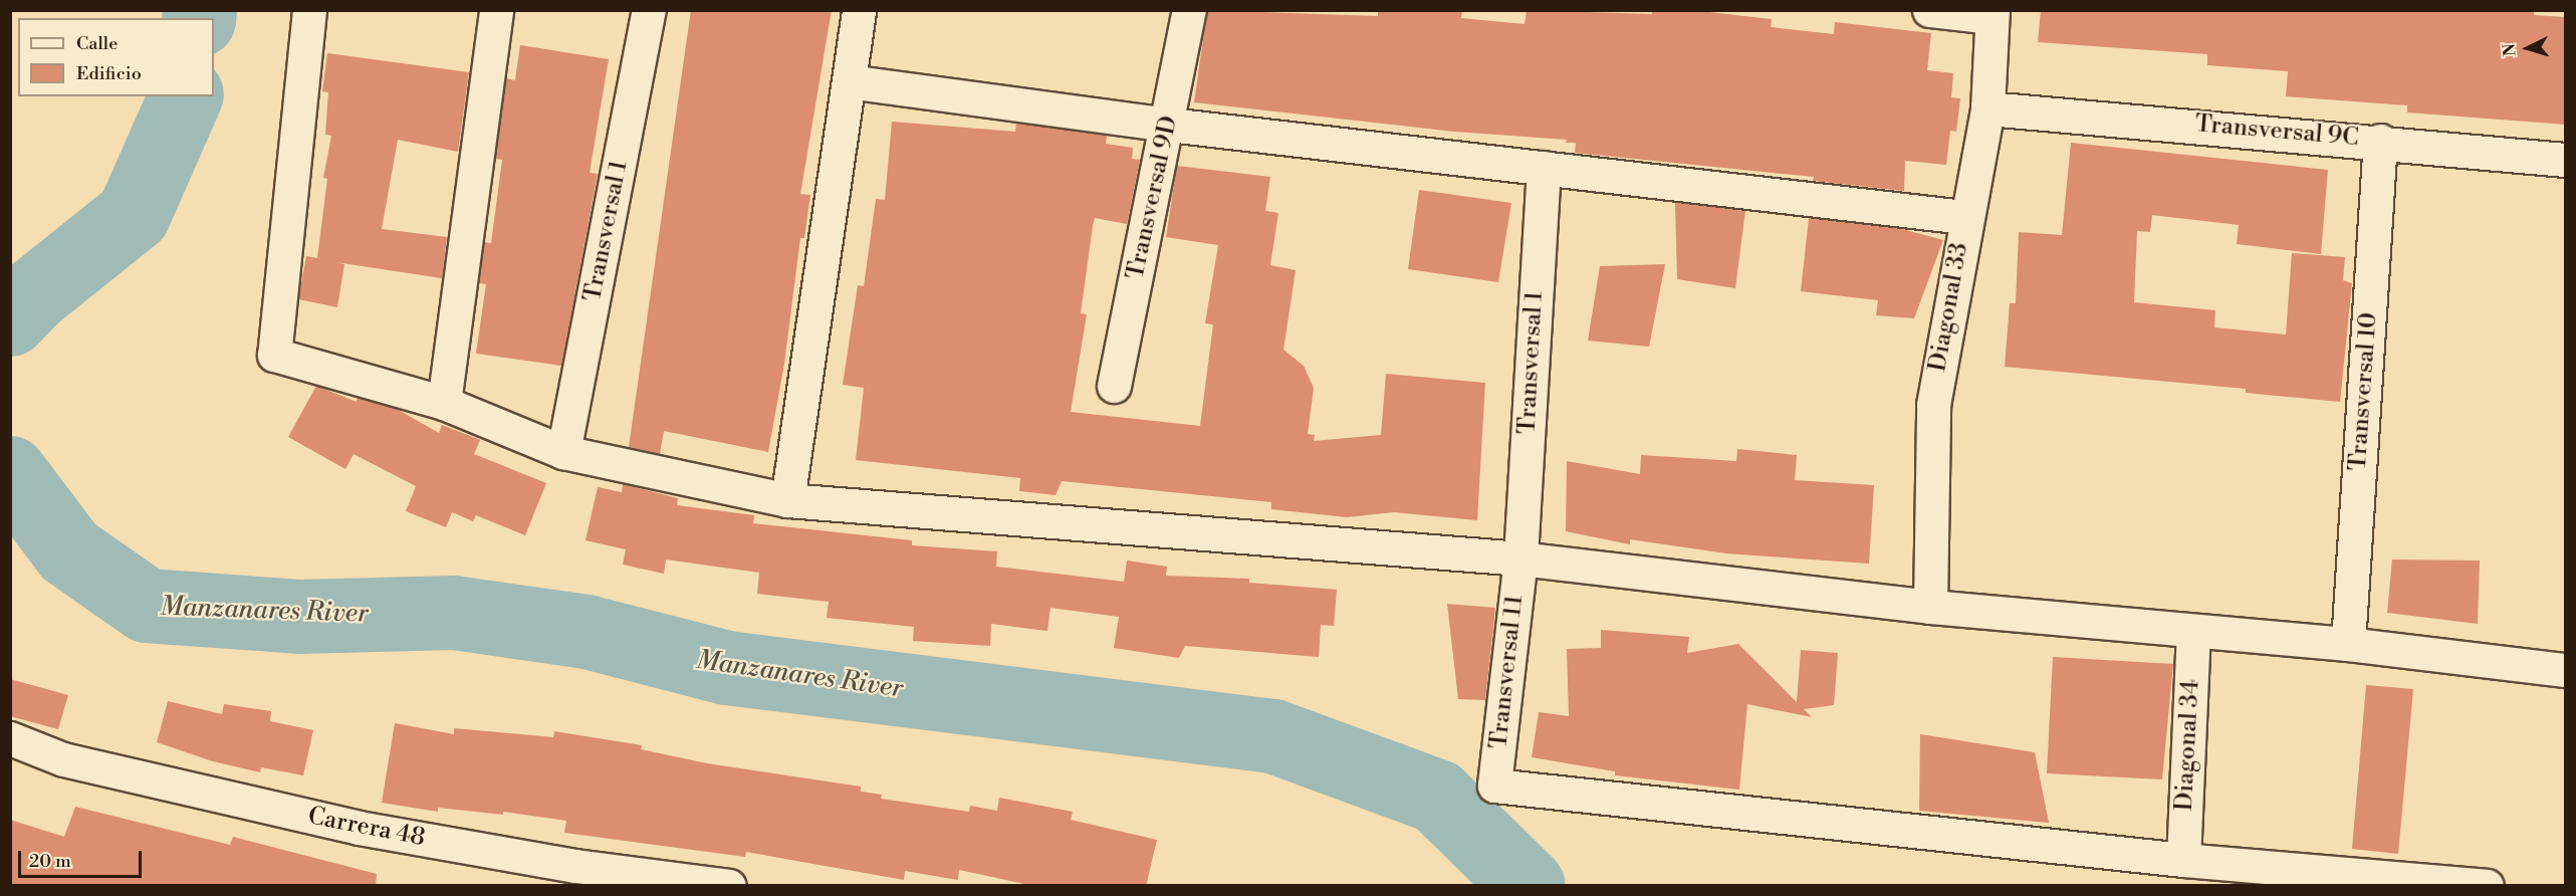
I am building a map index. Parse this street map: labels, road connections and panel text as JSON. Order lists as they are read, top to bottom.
{
  "streets": {
    "street": [
      "Transversal 9C",
      "Transversal 9D",
      "Transversal 1",
      "Diagonal 33",
      "Transversal 10",
      "Transversal 11",
      "Diagonal 34",
      "Carrera 48"
    ]
  },
  "crossings": [
    ["Transversal 9C", "Diagonal 33"],
    ["Transversal 9C", "Transversal 10"],
    ["Transversal 1", "Transversal 11"],
    ["Transversal 11", "Diagonal 34"]
  ],
  "water": ["Manzanares River"],
  "legend": ["Calle", "Edificio"],
  "scale_bar": "20 m",
  "north": "left"
}
